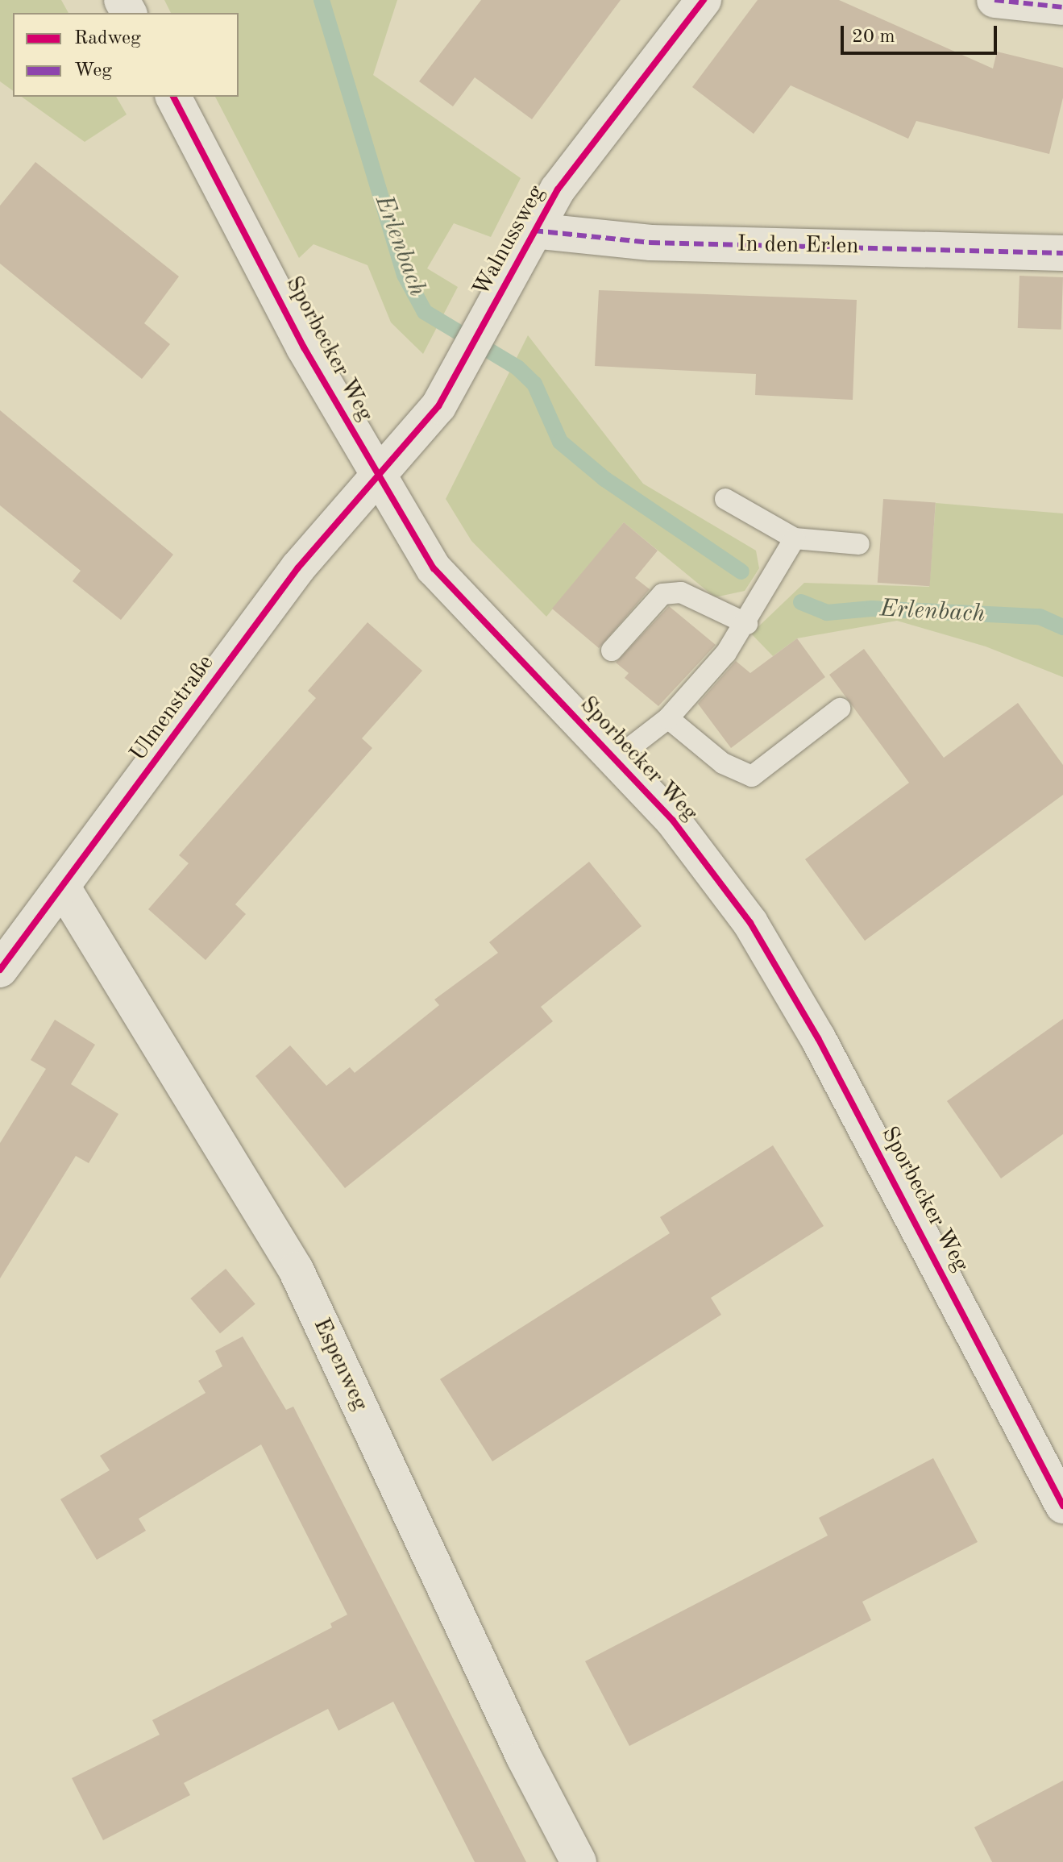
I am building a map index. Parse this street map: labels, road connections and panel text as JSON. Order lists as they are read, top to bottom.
{
  "streets": {
    "street": [
      "Walnussweg",
      "In den Erlen",
      "Sporbecker Weg",
      "Ulmenstraße",
      "Espenweg"
    ]
  },
  "crossings": [
    ["Walnussweg", "In den Erlen"],
    ["Walnussweg", "Sporbecker Weg"],
    ["Walnussweg", "Ulmenstraße"],
    ["Sporbecker Weg", "Ulmenstraße"],
    ["Ulmenstraße", "Espenweg"]
  ],
  "water": ["Erlenbach"],
  "legend": ["Radweg", "Weg"],
  "scale_bar": "20 m"
}
